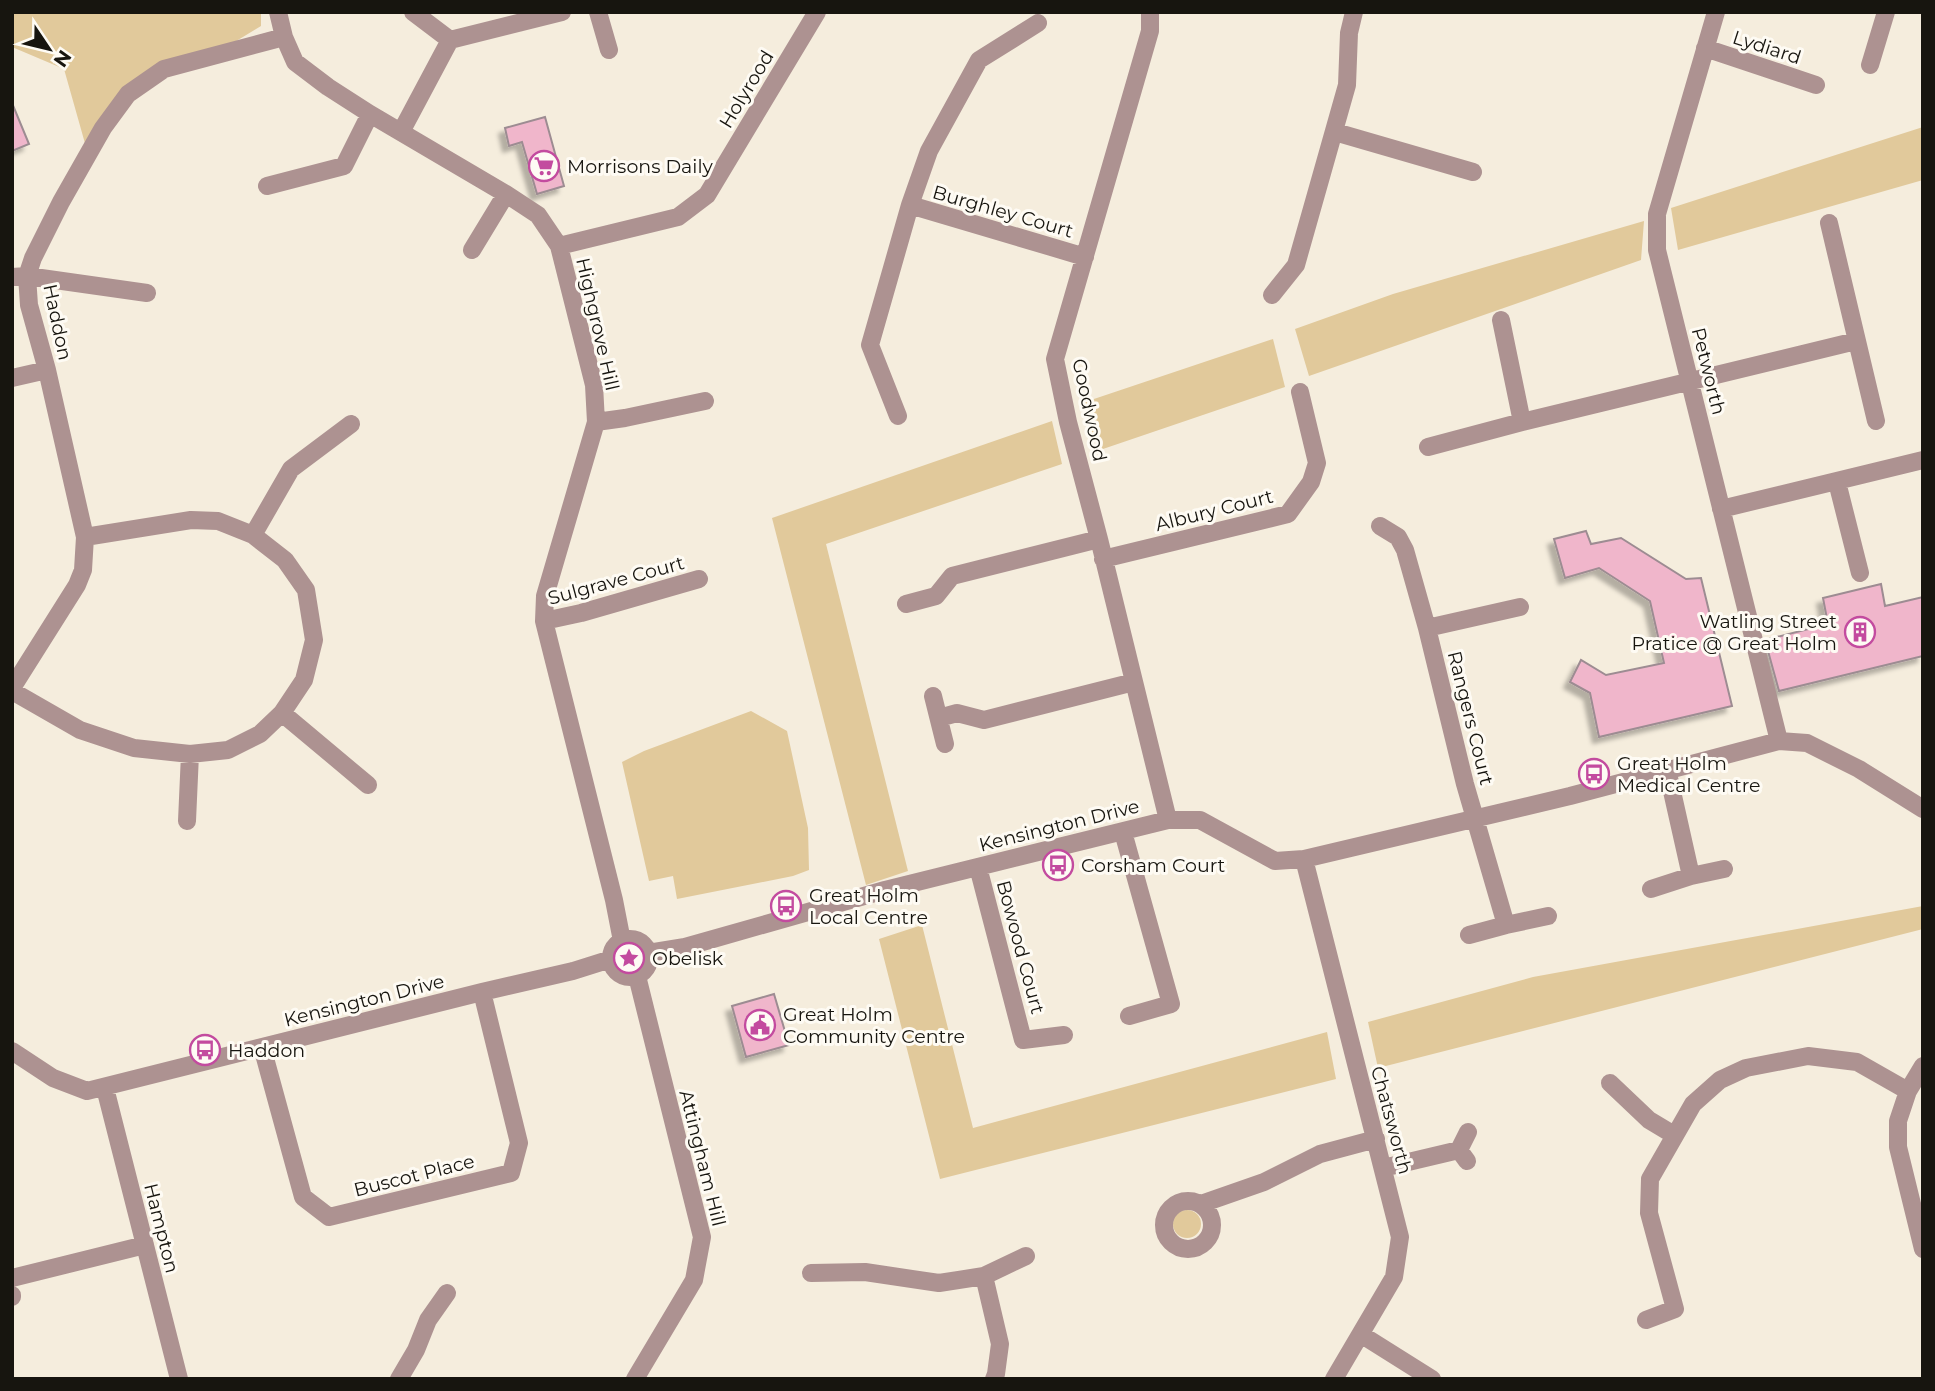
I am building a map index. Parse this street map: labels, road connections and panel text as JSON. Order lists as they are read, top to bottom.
{
  "streets": {
    "street": [
      "Lydiard",
      "Holyrood",
      "Burghley Court",
      "Haddon",
      "Highgrove Hill",
      "Petworth",
      "Goodwood",
      "Albury Court",
      "Sulgrave Court",
      "Rangers Court",
      "Kensington Drive",
      "Bowood Court",
      "Chatsworth",
      "Attingham Hill",
      "Buscot Place",
      "Hampton"
    ]
  },
  "crossings": [
    ["Lydiard", "Petworth"],
    ["Holyrood", "Highgrove Hill"],
    ["Burghley Court", "Goodwood"],
    ["Haddon", "Highgrove Hill"],
    ["Highgrove Hill", "Sulgrave Court"],
    ["Highgrove Hill", "Kensington Drive"],
    ["Highgrove Hill", "Attingham Hill"],
    ["Petworth", "Kensington Drive"],
    ["Goodwood", "Albury Court"],
    ["Goodwood", "Kensington Drive"],
    ["Rangers Court", "Kensington Drive"],
    ["Kensington Drive", "Bowood Court"],
    ["Kensington Drive", "Chatsworth"],
    ["Kensington Drive", "Attingham Hill"],
    ["Kensington Drive", "Buscot Place"],
    ["Kensington Drive", "Hampton"]
  ],
  "places": {
    "supermarket": ["Morrisons Daily"],
    "building": ["Watling Street Pratice @ Great Holm"],
    "bus stop": [
      "Great Holm Medical Centre",
      "Corsham Court",
      "Great Holm Local Centre",
      "Haddon"
    ],
    "place": ["Obelisk"],
    "public building": ["Great Holm Community Centre"]
  },
  "north": "bottom right"
}
